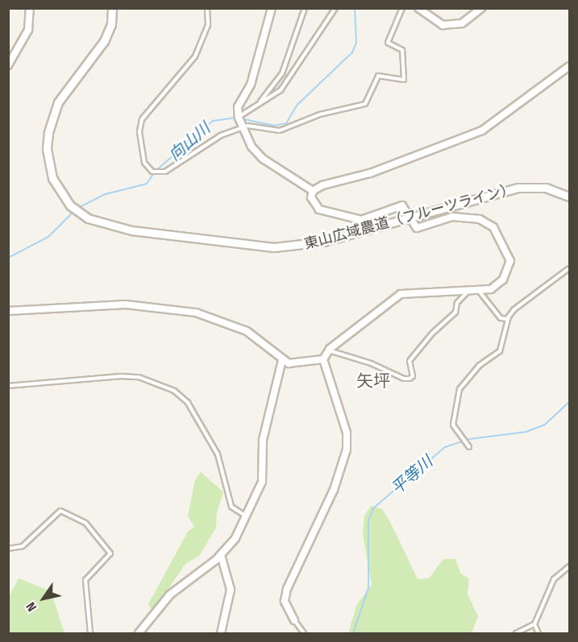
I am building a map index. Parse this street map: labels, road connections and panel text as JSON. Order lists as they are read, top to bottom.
{
  "streets": {
    "street": ["東山広域農道（フルーツライン）"]
  },
  "districts": ["矢坪"],
  "water": ["向山川", "平等川"],
  "north": "bottom left"
}
